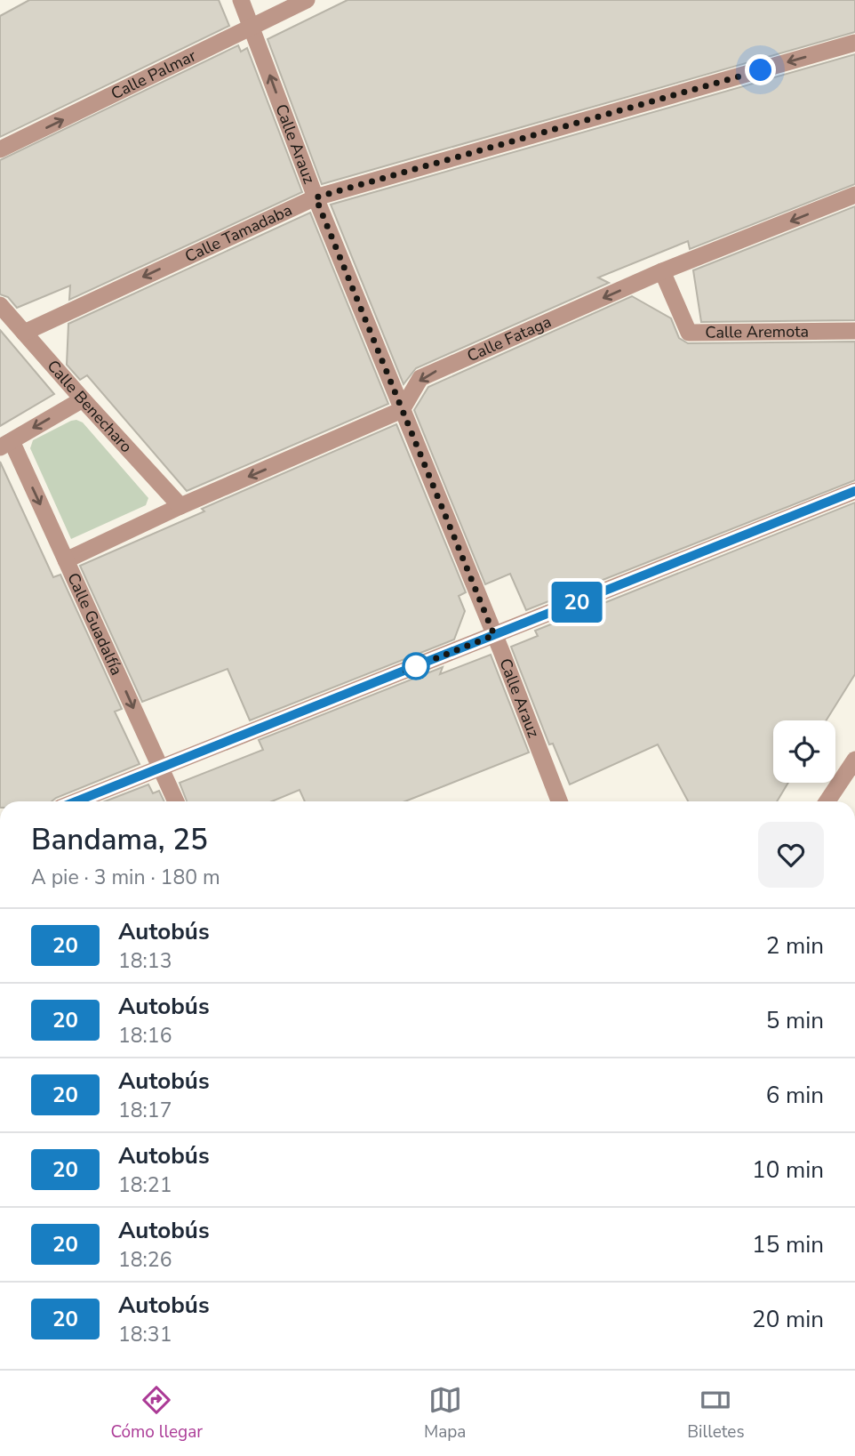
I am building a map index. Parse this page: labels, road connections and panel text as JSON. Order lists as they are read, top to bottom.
{
  "streets": {
    "street": [
      "Calle Palmar",
      "Calle Arauz",
      "Calle Tamadaba",
      "Calle Aremota",
      "Calle Fataga",
      "Calle Benecharo",
      "Calle Guadalfía"
    ]
  },
  "crossings": [
    ["Calle Palmar", "Calle Arauz"],
    ["Calle Arauz", "Calle Tamadaba"],
    ["Calle Arauz", "Calle Fataga"],
    ["Calle Tamadaba", "Calle Benecharo"],
    ["Calle Aremota", "Calle Fataga"]
  ],
  "one_way": [
    "Calle Palmar",
    "Calle Tamadaba",
    "Calle Fataga",
    "Calle Guadalfía"
  ],
  "lines": ["bus line 20"],
  "page": {
    "on_map": "20",
    "heading": ["Bandama, 25", "A pie · 3 min · 180 m"],
    "list": [
      {
        "mark": "20",
        "name": "Autobús",
        "note": "18:13",
        "value": "2 min"
      },
      {
        "mark": "20",
        "name": "Autobús",
        "note": "18:16",
        "value": "5 min"
      },
      {
        "mark": "20",
        "name": "Autobús",
        "note": "18:17",
        "value": "6 min"
      },
      {
        "mark": "20",
        "name": "Autobús",
        "note": "18:21",
        "value": "10 min"
      },
      {
        "mark": "20",
        "name": "Autobús",
        "note": "18:26",
        "value": "15 min"
      },
      {
        "mark": "20",
        "name": "Autobús",
        "note": "18:31",
        "value": "20 min"
      }
    ],
    "tabs": ["Cómo llegar", "Mapa", "Billetes"]
  }
}
